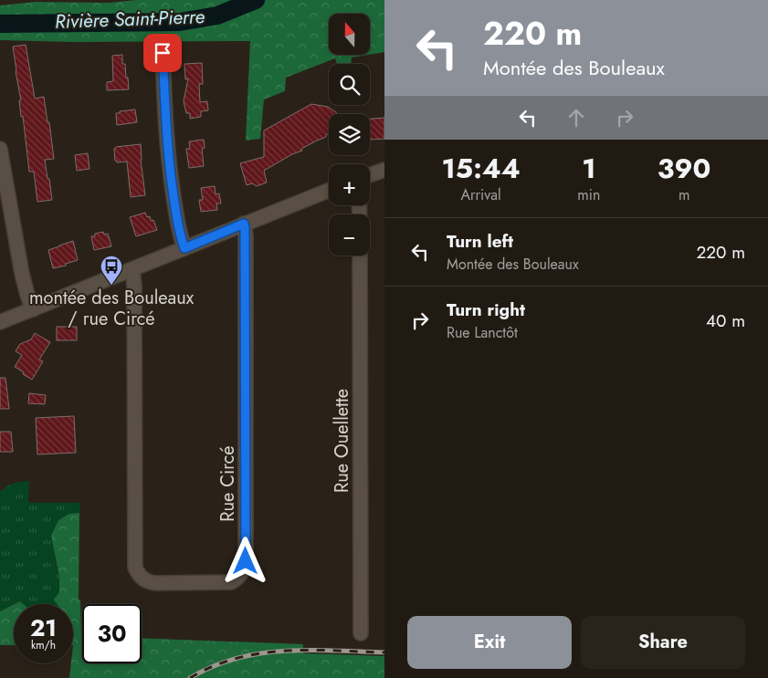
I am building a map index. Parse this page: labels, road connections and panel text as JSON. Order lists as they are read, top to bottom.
{
  "streets": {
    "street": ["Rue Ouellette", "Rue Circé"]
  },
  "water": ["Rivière Saint-Pierre"],
  "places": {
    "bus stop": ["montée des Bouleaux / rue Circé"]
  },
  "north": "top",
  "page": {
    "turn": ["220 m", "Montée des Bouleaux"],
    "map_buttons": ["+", "−"],
    "eta": [
      "15:44",
      "Arrival",
      "1",
      "min",
      "390",
      "m"
    ],
    "list": [
      {
        "name": "Turn left",
        "note": "Montée des Bouleaux",
        "value": "220 m"
      },
      {
        "name": "Turn right",
        "note": "Rue Lanctôt",
        "value": "40 m"
      }
    ],
    "speed": "21 km/h",
    "limit": "30",
    "buttons": ["Exit", "Share"]
  }
}
